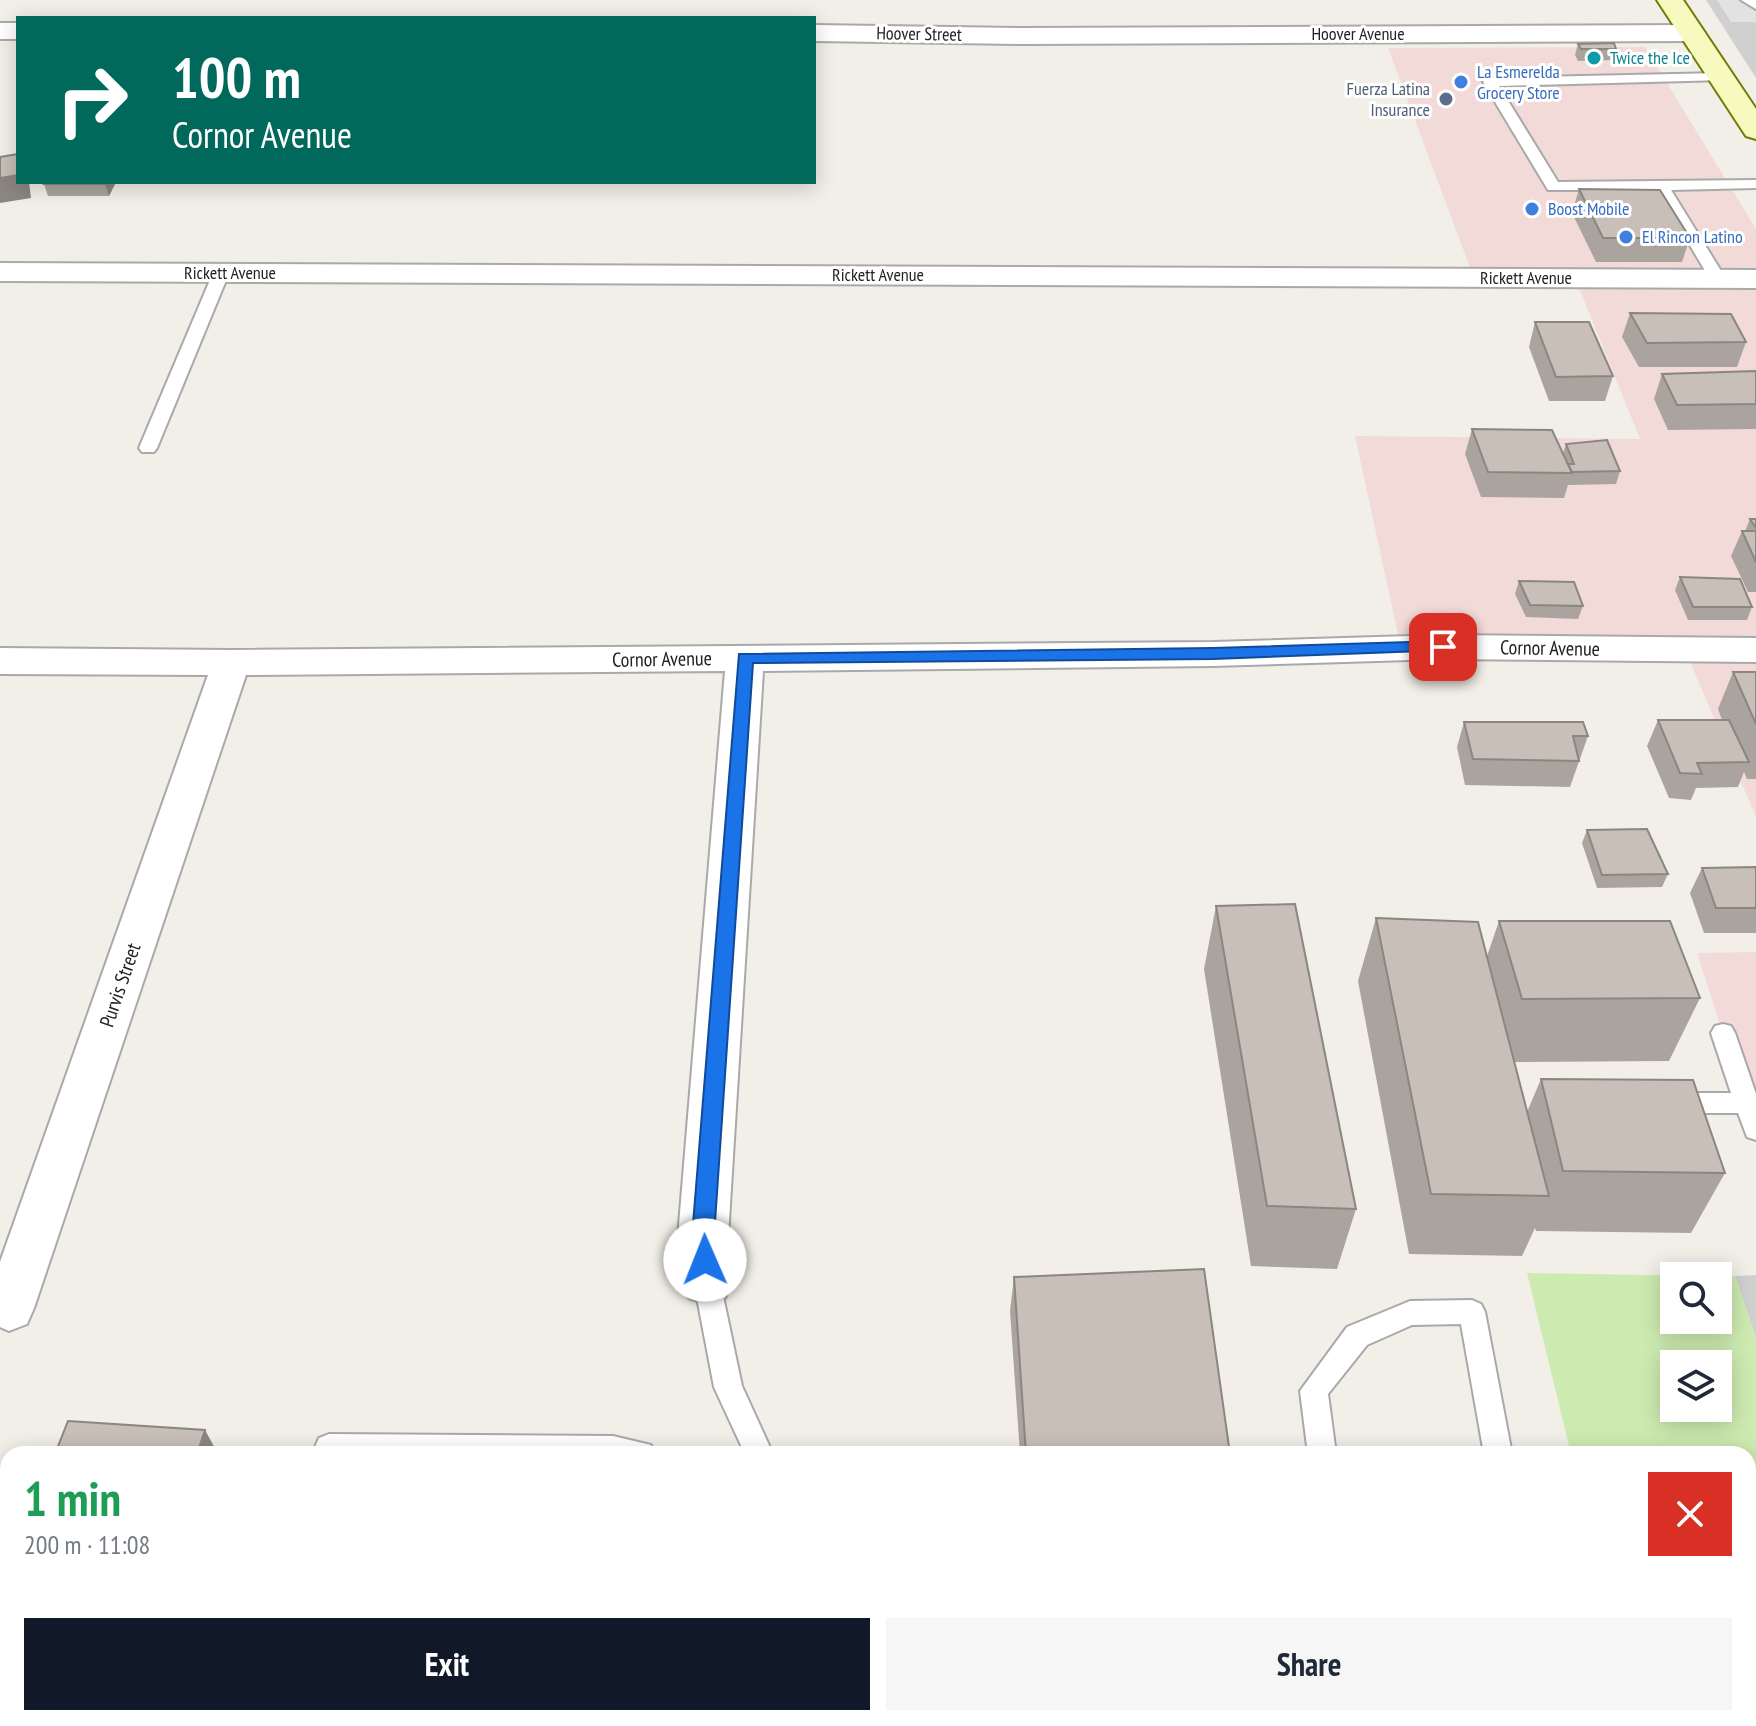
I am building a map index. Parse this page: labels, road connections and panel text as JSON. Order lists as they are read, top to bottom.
{
  "streets": {
    "street": [
      "Hoover Street",
      "Hoover Avenue",
      "Rickett Avenue",
      "Cornor Avenue",
      "Purvis Street"
    ]
  },
  "crossings": [
    ["Hoover Street", "Hoover Avenue"],
    ["Cornor Avenue", "Purvis Street"]
  ],
  "places": [
    "Twice the Ice",
    "La Esmerelda Grocery Store",
    "Fuerza Latina Insurance",
    "Boost Mobile",
    "El Rincon Latino"
  ],
  "page": {
    "turn": ["100 m", "Cornor Avenue"],
    "heading": ["1 min", "200 m · 11:08"],
    "buttons": ["Exit", "Share"]
  }
}
